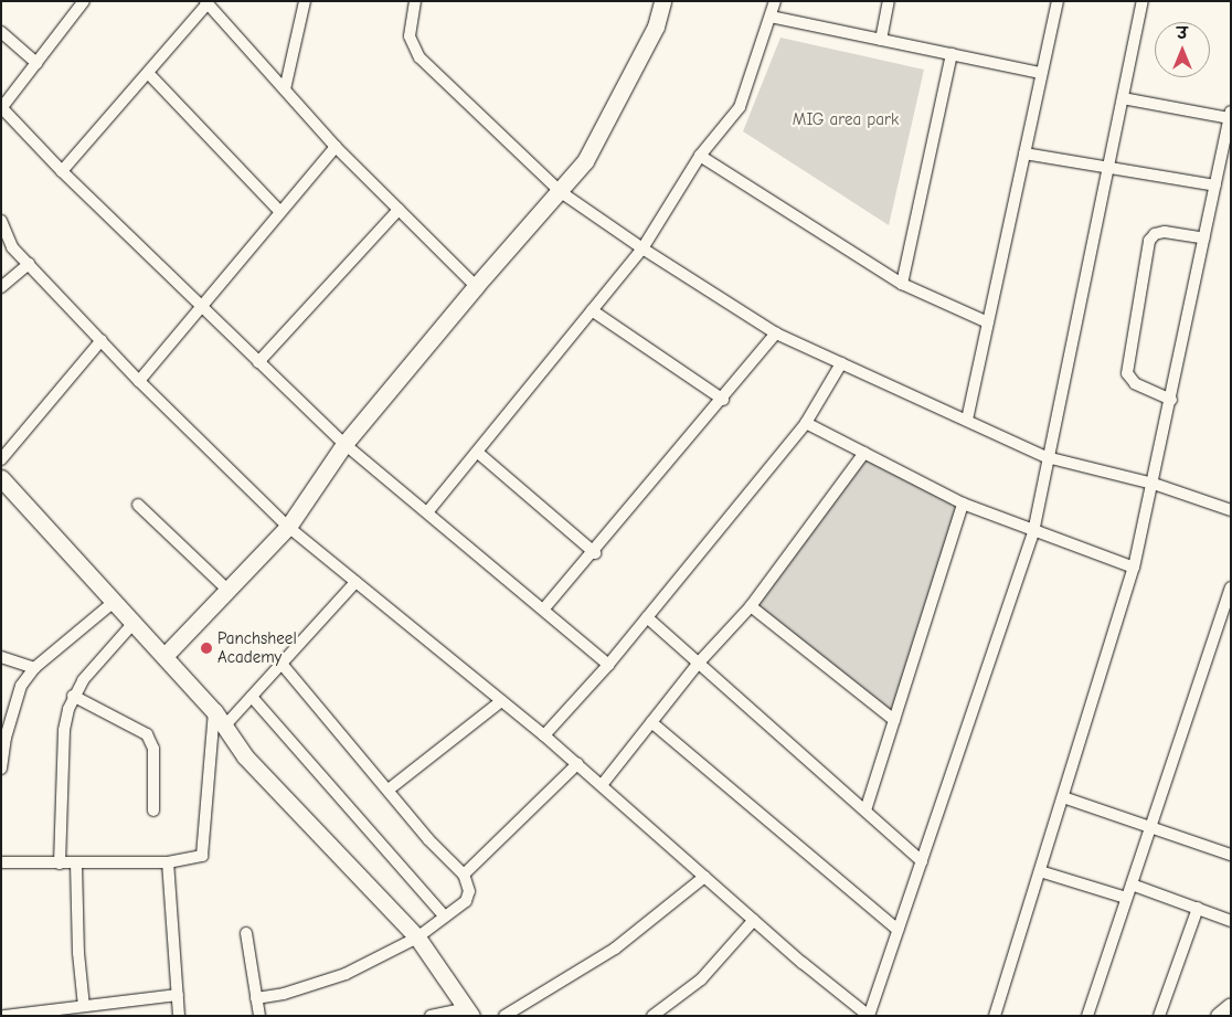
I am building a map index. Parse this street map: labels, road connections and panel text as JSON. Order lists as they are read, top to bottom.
{
  "parks": ["MIG area park"],
  "places": ["Panchsheel Academy"],
  "north": "top"
}
